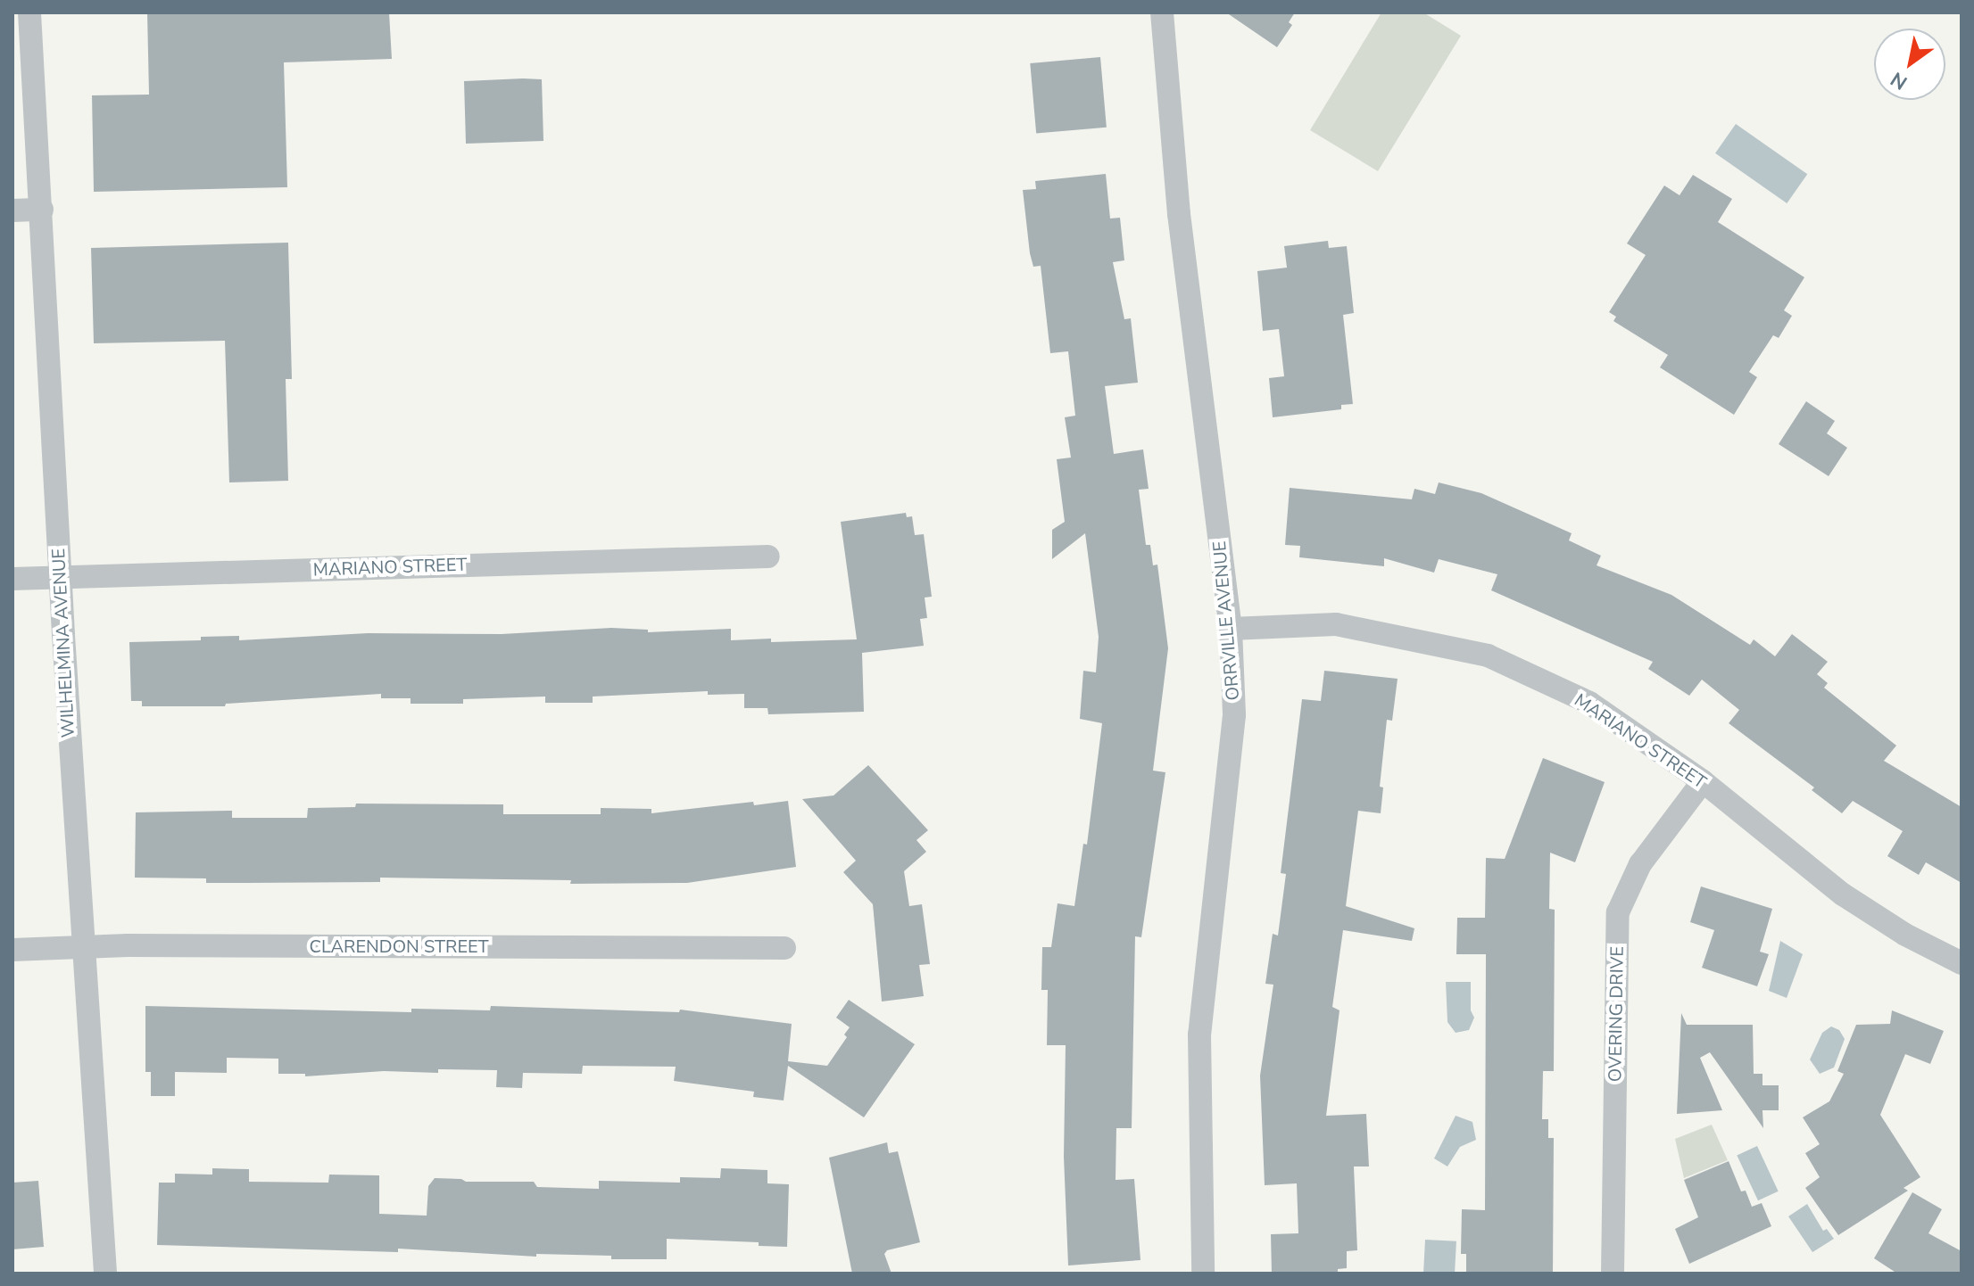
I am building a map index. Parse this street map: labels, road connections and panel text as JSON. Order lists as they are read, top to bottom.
{
  "streets": {
    "street": [
      "MARIANO STREET",
      "ORRVILLE AVENUE",
      "WILHELMINA AVENUE",
      "CLARENDON STREET",
      "OVERING DRIVE"
    ]
  },
  "crossings": [
    ["MARIANO STREET", "ORRVILLE AVENUE"],
    ["MARIANO STREET", "WILHELMINA AVENUE"],
    ["MARIANO STREET", "OVERING DRIVE"],
    ["WILHELMINA AVENUE", "CLARENDON STREET"]
  ],
  "north": "bottom left"
}
